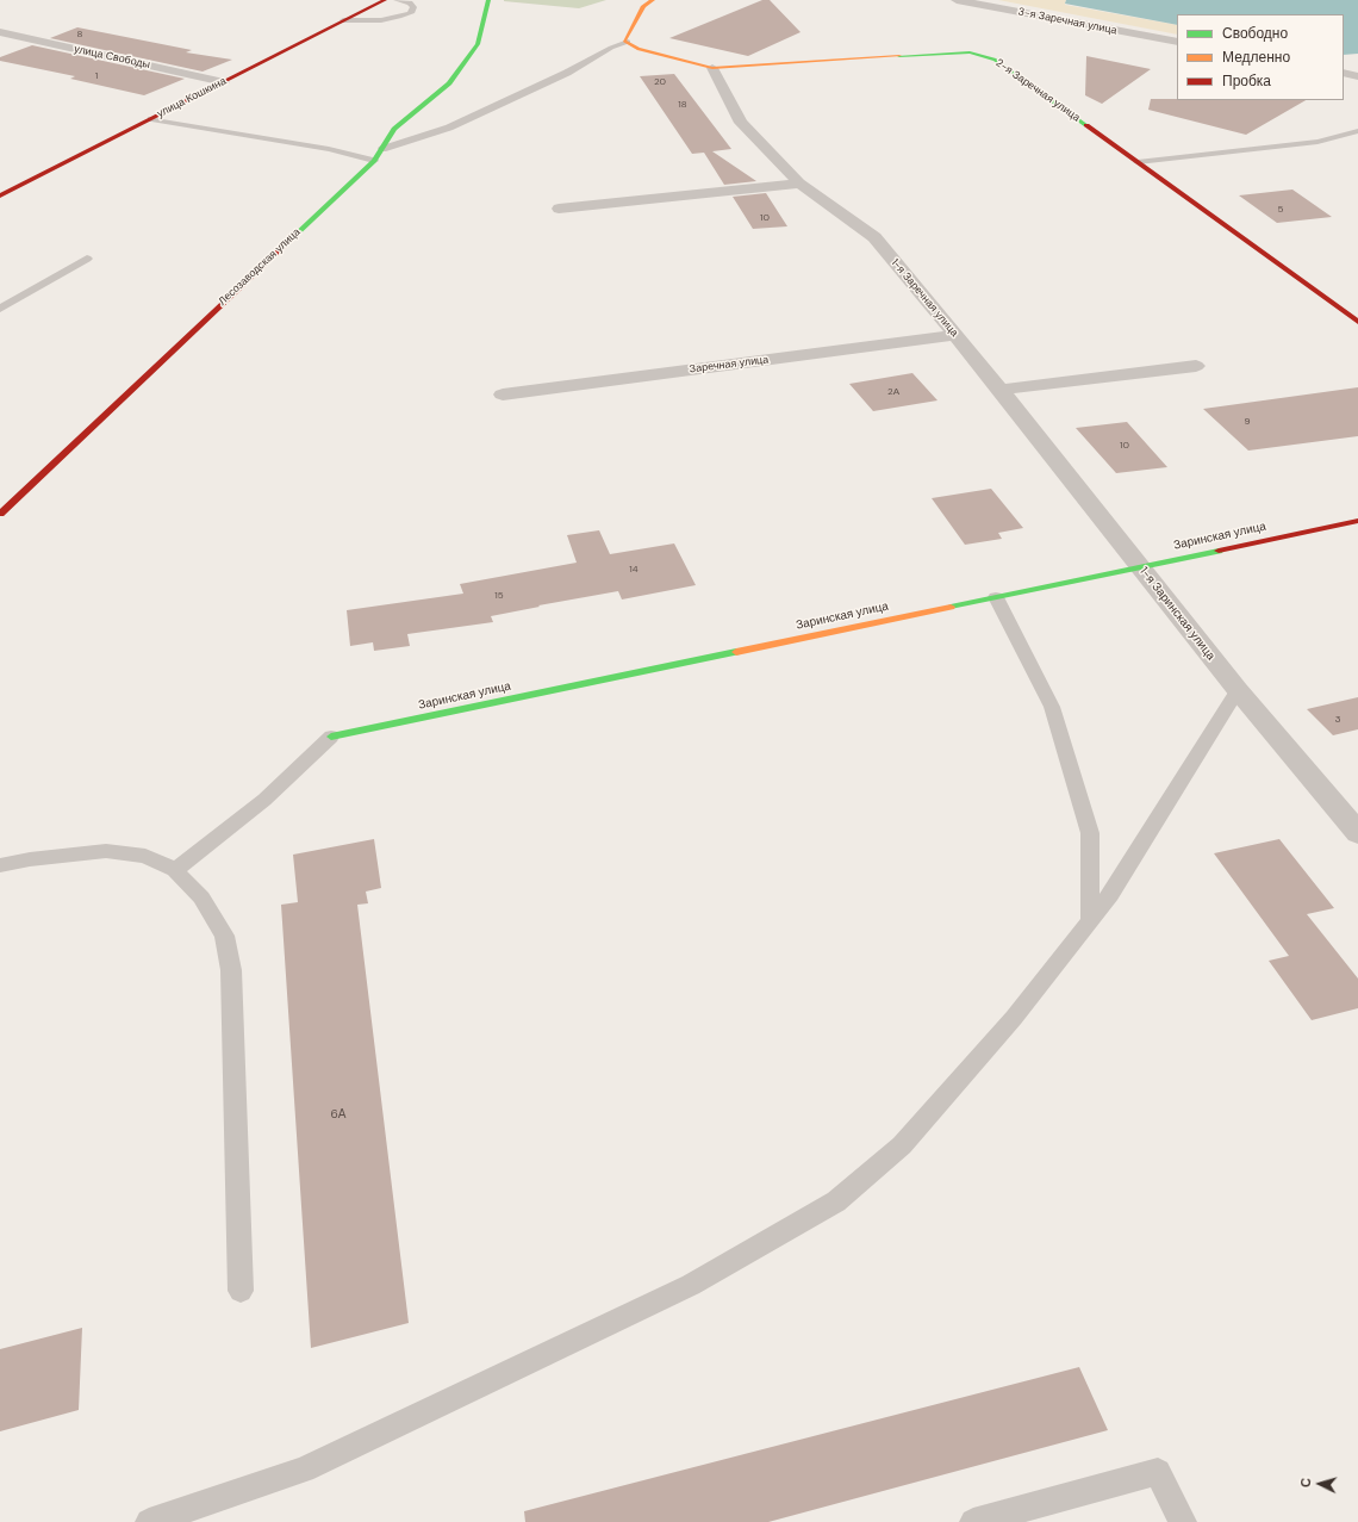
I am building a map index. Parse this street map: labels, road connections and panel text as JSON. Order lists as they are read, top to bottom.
{
  "streets": {
    "street": [
      "3-я Заречная улица",
      "улица Свободы",
      "2-я Заречная улица",
      "улица Кошкина",
      "Лесозаводская улица",
      "1-я Заречная улица",
      "Заречная улица",
      "Заринская улица",
      "1-я Заринская улица"
    ]
  },
  "crossings": [
    ["улица Свободы", "улица Кошкина"],
    ["2-я Заречная улица", "1-я Заречная улица"],
    ["1-я Заречная улица", "Заречная улица"],
    ["1-я Заречная улица", "1-я Заринская улица"],
    ["Заринская улица", "1-я Заринская улица"]
  ],
  "house_numbers": [
    "8",
    "1",
    "20",
    "18",
    "5",
    "10",
    "2А",
    "9",
    "10",
    "14",
    "15",
    "3",
    "6А"
  ],
  "legend": ["Свободно", "Медленно", "Пробка"],
  "north": "left"
}
